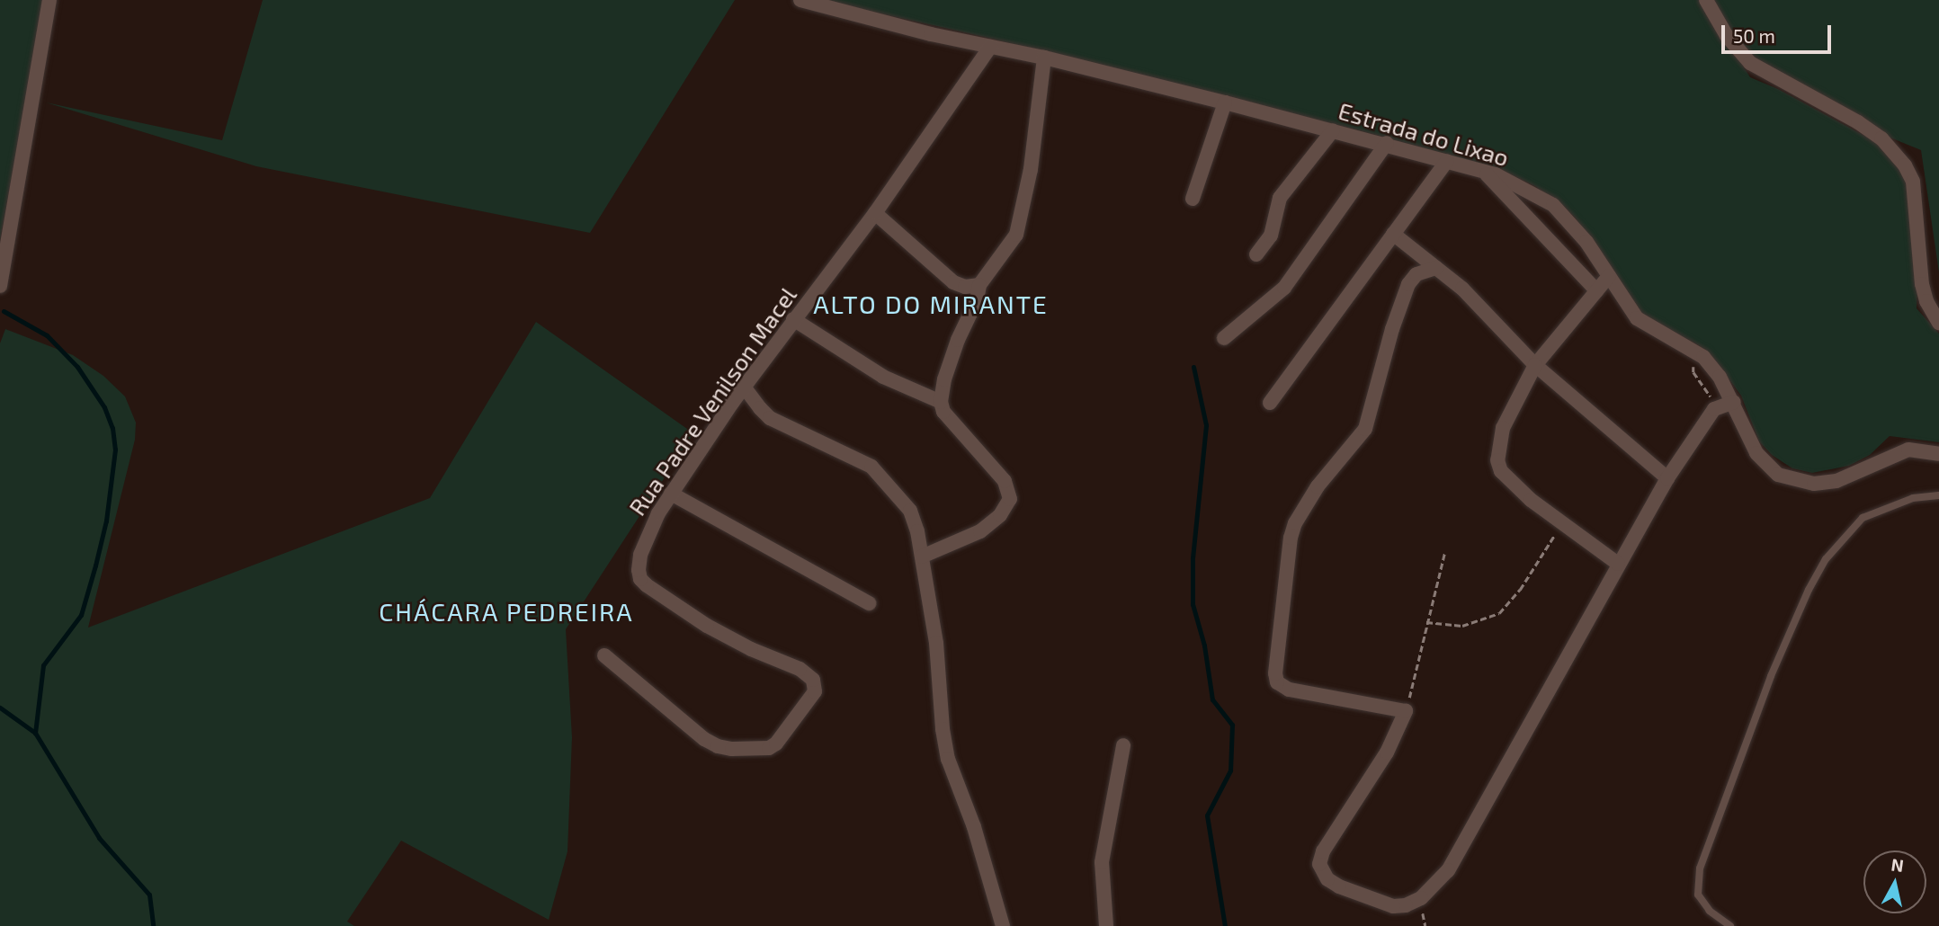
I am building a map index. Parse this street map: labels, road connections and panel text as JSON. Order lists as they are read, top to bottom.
{
  "streets": {
    "street": ["Estrada do Lixao", "Rua Padre Venilson Macel"]
  },
  "crossings": [
    ["Estrada do Lixao", "Rua Padre Venilson Macel"]
  ],
  "districts": ["ALTO DO MIRANTE", "CHÁCARA PEDREIRA"],
  "scale_bar": "50 m",
  "north": "top"
}
